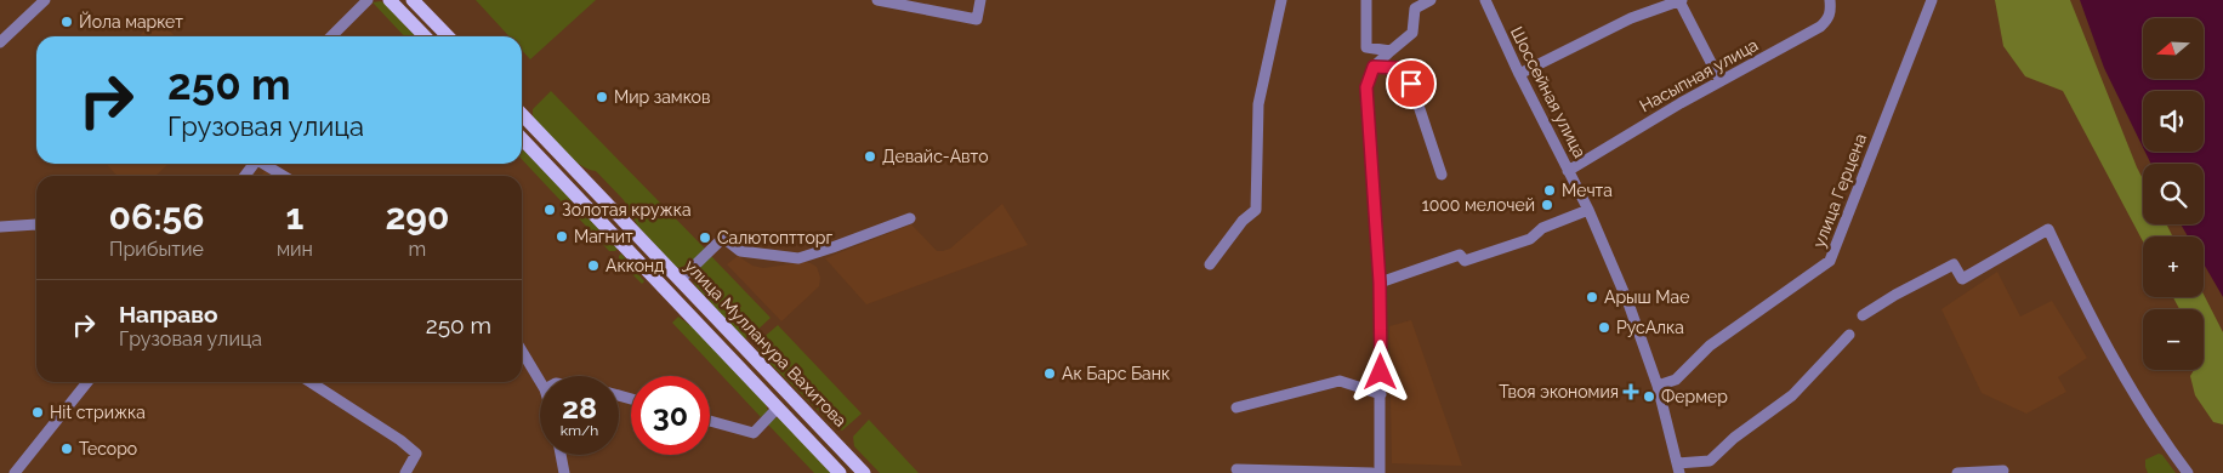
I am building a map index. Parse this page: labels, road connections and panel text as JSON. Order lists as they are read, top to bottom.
{
  "streets": {
    "main road": ["улица Мулланура Вахитова"],
    "street": ["Насыпная улица", "Шоссейная улица", "улица Герцена"]
  },
  "crossings": [
    ["Насыпная улица", "Шоссейная улица"],
    ["Шоссейная улица", "улица Герцена"]
  ],
  "places": {
    "other": [
      "Йола маркет",
      "Мир замков",
      "Девайс-Авто",
      "Мечта",
      "1000 мелочей",
      "Золотая кружка",
      "Магнит",
      "Салютоптторг",
      "Акконд",
      "Арыш Мае",
      "РусАлка",
      "Ак Барс Банк",
      "Фермер",
      "Hit стрижка",
      "Тесоро"
    ],
    "health": ["Твоя экономия"]
  },
  "north": "left",
  "page": {
    "map_buttons": ["+", "−"],
    "turn": ["250 m", "Грузовая улица"],
    "eta": [
      "06:56",
      "Прибытие",
      "1",
      "мин",
      "290",
      "m"
    ],
    "list": [
      {
        "name": "Направо",
        "note": "Грузовая улица",
        "value": "250 m"
      }
    ],
    "speed": "28 km/h",
    "limit": "30"
  }
}
